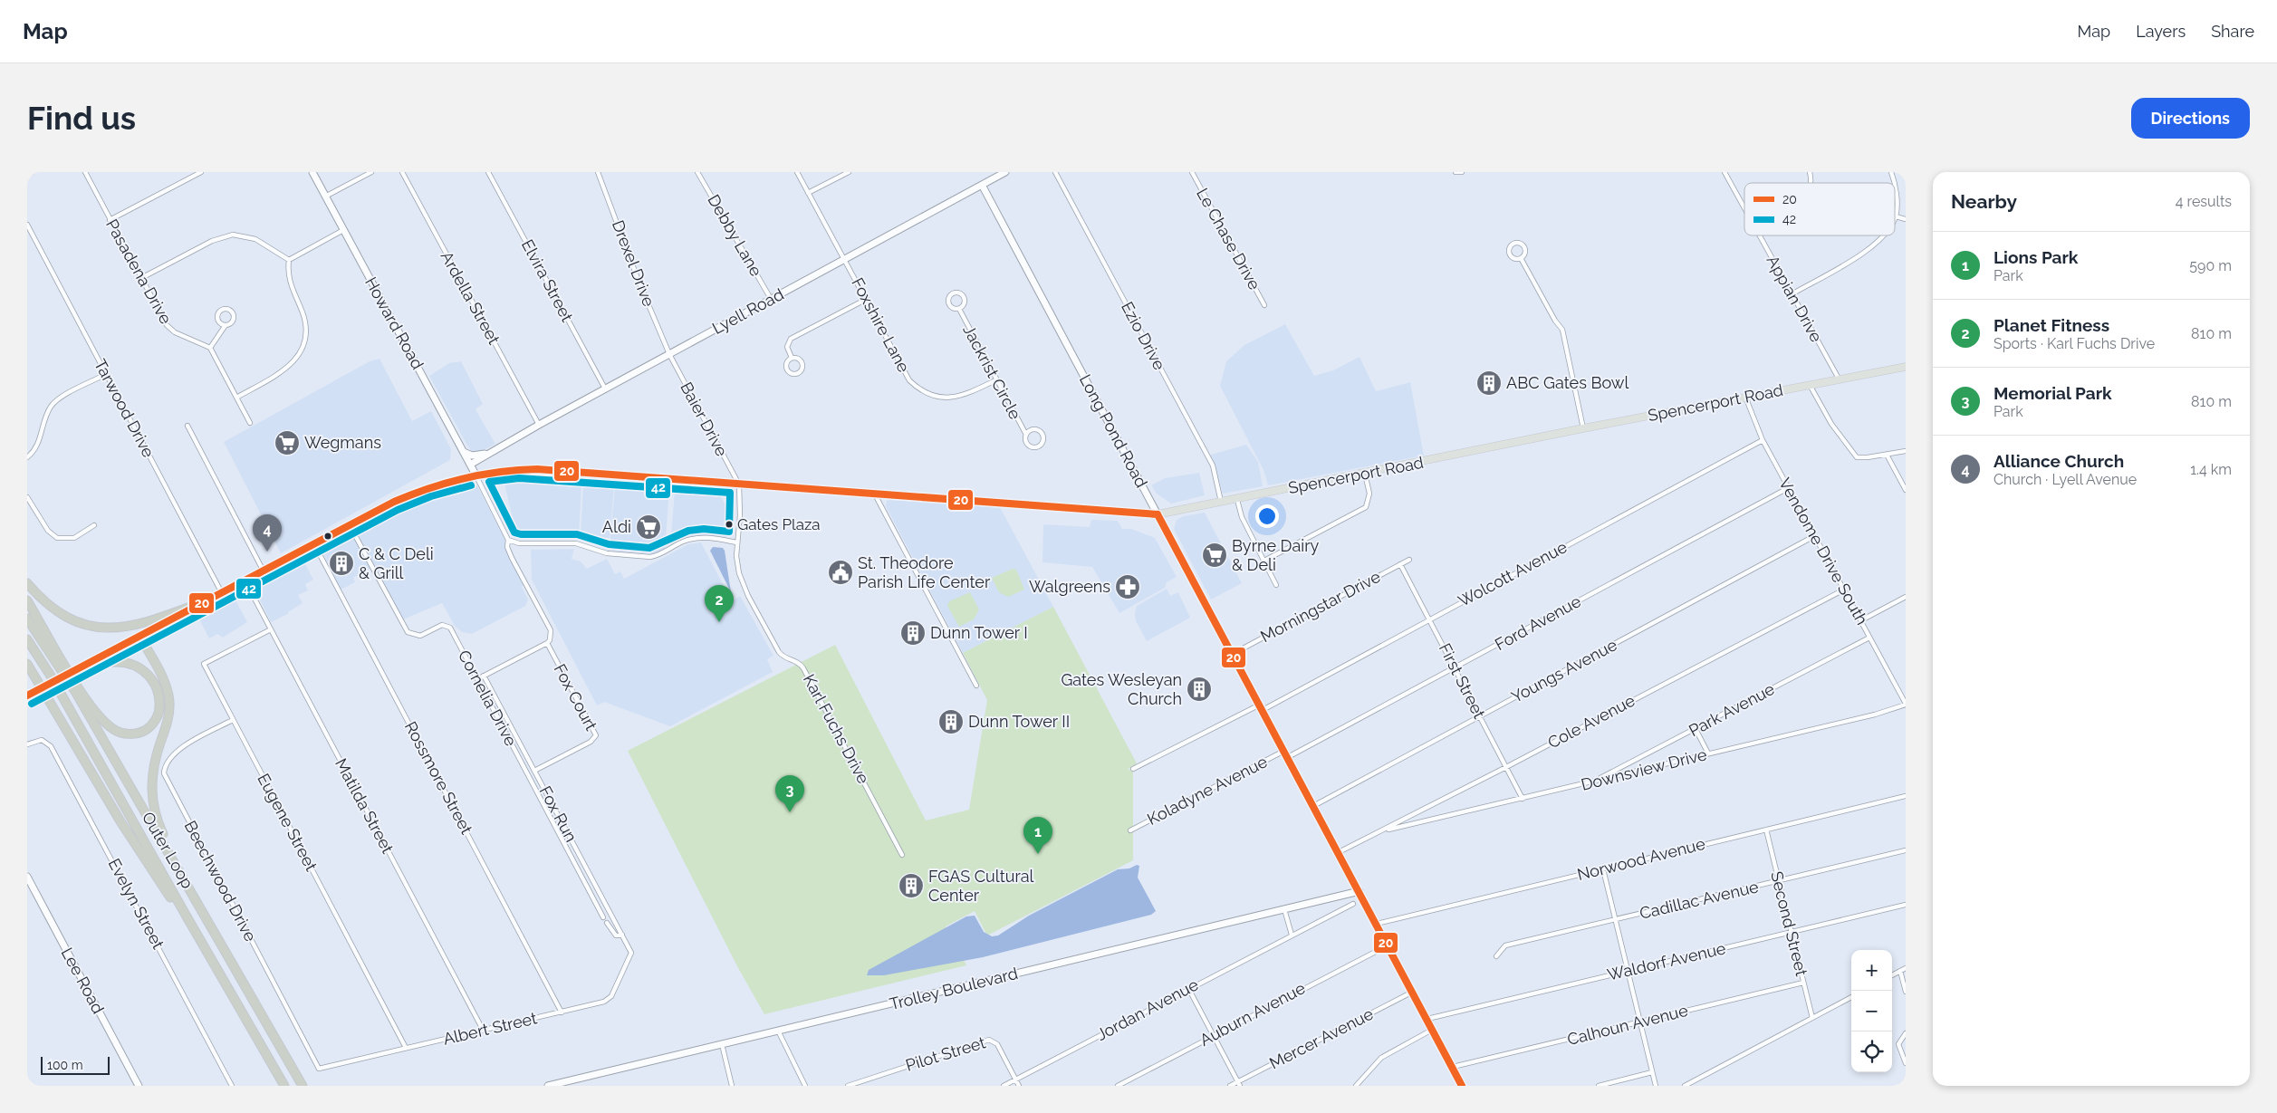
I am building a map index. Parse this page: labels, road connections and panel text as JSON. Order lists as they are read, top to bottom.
{
  "streets": {
    "highway": ["Outer Loop"],
    "main road": ["Spencerport Road"],
    "street": [
      "Debby Lane",
      "Le Chase Drive",
      "Drexel Drive",
      "Pasadena Drive",
      "Elvira Street",
      "Ardella Street",
      "Appian Drive",
      "Lyell Road",
      "Howard Road",
      "Foxshire Lane",
      "Ezio Drive",
      "Jackrist Circle",
      "Tarwood Drive",
      "Baier Drive",
      "Long Pond Road",
      "Vendome Drive South",
      "Wolcott Avenue",
      "Morningstar Drive",
      "Ford Avenue",
      "Youngs Avenue",
      "First Street",
      "Fox Court",
      "Cornelia Drive",
      "Park Avenue",
      "Cole Avenue",
      "Karl Fuchs Drive",
      "Downsview Drive",
      "Rossmore Street",
      "Koladyne Avenue",
      "Matilda Street",
      "Fox Run",
      "Eugene Street",
      "Norwood Avenue",
      "Beechwood Drive",
      "Cadillac Avenue",
      "Evelyn Street",
      "Second Street",
      "Waldorf Avenue",
      "Lee Road",
      "Trolley Boulevard",
      "Jordan Avenue",
      "Auburn Avenue",
      "Calhoun Avenue",
      "Albert Street",
      "Mercer Avenue",
      "Pilot Street"
    ]
  },
  "crossings": [
    ["Debby Lane", "Lyell Road"],
    ["Drexel Drive", "Lyell Road"],
    ["Drexel Drive", "Baier Drive"],
    ["Elvira Street", "Lyell Road"],
    ["Ardella Street", "Lyell Road"],
    ["Appian Drive", "Spencerport Road"],
    ["Lyell Road", "Howard Road"],
    ["Lyell Road", "Foxshire Lane"],
    ["Lyell Road", "Baier Drive"],
    ["Lyell Road", "Long Pond Road"],
    ["Howard Road", "Spencerport Road"],
    ["Foxshire Lane", "Jackrist Circle"],
    ["Ezio Drive", "Spencerport Road"],
    ["Spencerport Road", "Tarwood Drive"],
    ["Spencerport Road", "Baier Drive"],
    ["Spencerport Road", "Long Pond Road"],
    ["Spencerport Road", "Vendome Drive South"],
    ["Spencerport Road", "Cornelia Drive"],
    ["Spencerport Road", "Karl Fuchs Drive"],
    ["Spencerport Road", "Rossmore Street"],
    ["Spencerport Road", "Matilda Street"],
    ["Baier Drive", "Karl Fuchs Drive"],
    ["Long Pond Road", "Wolcott Avenue"],
    ["Long Pond Road", "Morningstar Drive"],
    ["Long Pond Road", "Ford Avenue"],
    ["Long Pond Road", "Youngs Avenue"],
    ["Long Pond Road", "Cole Avenue"],
    ["Long Pond Road", "Koladyne Avenue"],
    ["Long Pond Road", "Norwood Avenue"],
    ["Long Pond Road", "Waldorf Avenue"],
    ["Long Pond Road", "Trolley Boulevard"],
    ["Long Pond Road", "Auburn Avenue"],
    ["Long Pond Road", "Calhoun Avenue"],
    ["Long Pond Road", "Mercer Avenue"],
    ["Vendome Drive South", "Wolcott Avenue"],
    ["Vendome Drive South", "Ford Avenue"],
    ["Vendome Drive South", "Youngs Avenue"],
    ["Vendome Drive South", "Park Avenue"],
    ["Vendome Drive South", "Cole Avenue"],
    ["Vendome Drive South", "Downsview Drive"],
    ["Wolcott Avenue", "First Street"],
    ["Morningstar Drive", "First Street"],
    ["Ford Avenue", "First Street"],
    ["Youngs Avenue", "First Street"],
    ["First Street", "Cole Avenue"],
    ["First Street", "Downsview Drive"],
    ["Fox Court", "Fox Run"],
    ["Park Avenue", "Downsview Drive"],
    ["Cole Avenue", "Downsview Drive"],
    ["Rossmore Street", "Albert Street"],
    ["Matilda Street", "Eugene Street"],
    ["Matilda Street", "Albert Street"],
    ["Fox Run", "Albert Street"],
    ["Eugene Street", "Beechwood Drive"],
    ["Eugene Street", "Albert Street"],
    ["Norwood Avenue", "Second Street"],
    ["Beechwood Drive", "Albert Street"],
    ["Cadillac Avenue", "Second Street"],
    ["Second Street", "Waldorf Avenue"],
    ["Second Street", "Calhoun Avenue"],
    ["Jordan Avenue", "Pilot Street"]
  ],
  "places": {
    "building": [
      "ABC Gates Bowl",
      "C & C Deli & Grill",
      "Dunn Tower I",
      "Gates Wesleyan Church",
      "Dunn Tower II",
      "FGAS Cultural Center"
    ],
    "supermarket": ["Wegmans", "Aldi", "Byrne Dairy & Deli"],
    "other": ["Gates Plaza"],
    "public building": ["St. Theodore Parish Life Center"],
    "pharmacy": ["Walgreens"]
  },
  "lines": ["transit line 20", "transit line 42"],
  "legend": ["20", "42"],
  "scale_bar": "100 m",
  "page": {
    "header": "Map",
    "nav": ["Map", "Layers", "Share"],
    "buttons": "Directions",
    "title": "Find us",
    "heading": ["Nearby", "4 results"],
    "list": [
      {
        "mark": "1",
        "name": "Lions Park",
        "note": "Park",
        "value": "590 m"
      },
      {
        "mark": "2",
        "name": "Planet Fitness",
        "note": "Sports · Karl Fuchs Drive",
        "value": "810 m"
      },
      {
        "mark": "3",
        "name": "Memorial Park",
        "note": "Park",
        "value": "810 m"
      },
      {
        "mark": "4",
        "name": "Alliance Church",
        "note": "Church · Lyell Avenue",
        "value": "1.4 km"
      }
    ],
    "pins": [
      "4",
      "2",
      "3",
      "1"
    ],
    "map_buttons": ["+", "−"],
    "scale": "100 m"
  }
}
